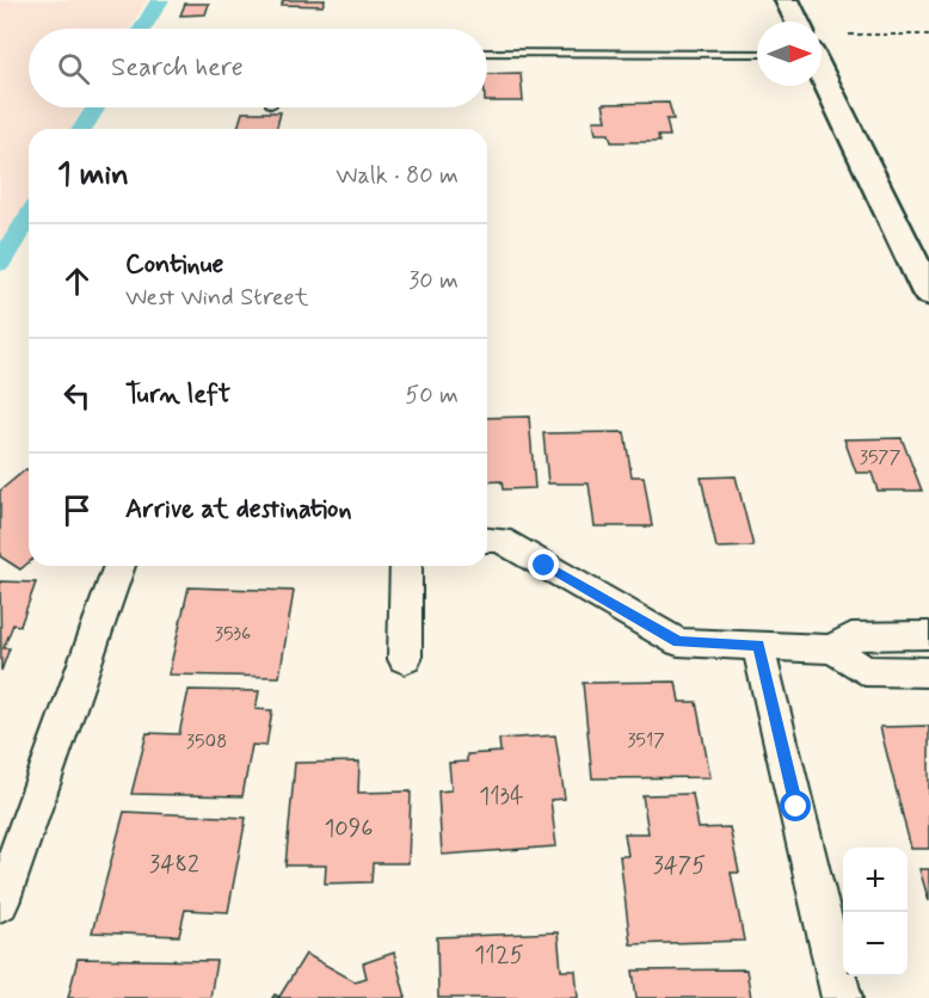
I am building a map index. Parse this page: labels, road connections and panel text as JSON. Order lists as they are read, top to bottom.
{
  "house_numbers": [
    "3577",
    "3536",
    "3517",
    "3508",
    "1134",
    "1096",
    "3482",
    "3475",
    "1125"
  ],
  "north": "right",
  "page": {
    "search": "Search here",
    "heading": ["1 min", "Walk · 80 m"],
    "list": [
      ["Continue", "West Wind Street", "30 m"],
      ["Turn left", "50 m"],
      "Arrive at destination"
    ],
    "map_buttons": ["+", "−"]
  }
}
